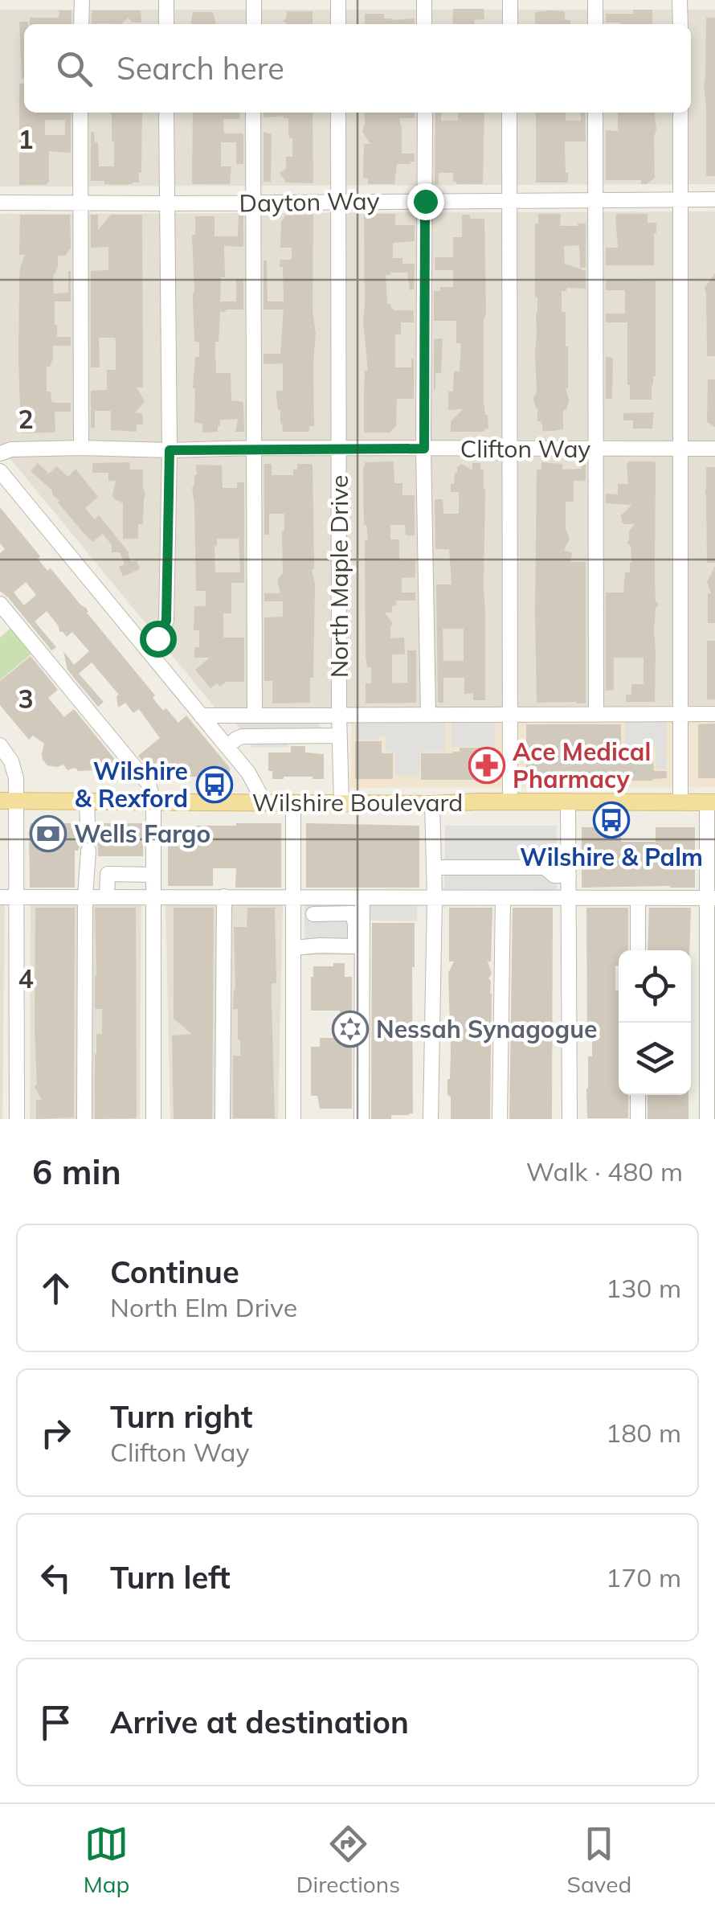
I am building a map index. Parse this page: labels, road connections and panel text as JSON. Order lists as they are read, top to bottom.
{
  "streets": {
    "main road": ["Wilshire Boulevard"],
    "street": ["Dayton Way", "Clifton Way", "North Maple Drive"]
  },
  "crossings": [
    ["Dayton Way", "North Maple Drive"],
    ["Clifton Way", "North Maple Drive"],
    ["North Maple Drive", "Wilshire Boulevard"]
  ],
  "places": {
    "pharmacy": ["Ace Medical Pharmacy"],
    "bus stop": ["Wilshire & Rexford", "Wilshire & Palm"],
    "bank": ["Wells Fargo"],
    "synagogue": ["Nessah Synagogue"]
  },
  "page": {
    "search": "Search here",
    "heading": ["6 min", "Walk · 480 m"],
    "list": [
      ["Continue", "North Elm Drive", "130 m"],
      ["Turn right", "Clifton Way", "180 m"],
      ["Turn left", "170 m"],
      "Arrive at destination"
    ],
    "nav": ["Map", "Directions", "Saved"]
  },
  "grid": {
    "rows": [
      "1",
      "2",
      "3",
      "4"
    ]
  }
}
